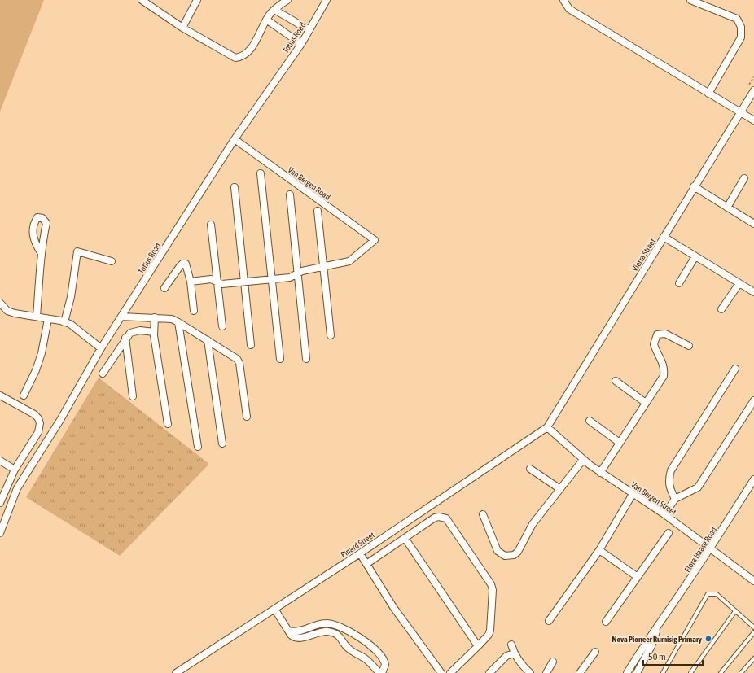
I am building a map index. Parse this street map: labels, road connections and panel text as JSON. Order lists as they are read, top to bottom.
{
  "streets": {
    "street": [
      "Totius Road",
      "Van Bergen Road",
      "Vierra Street",
      "Van Bergen Street",
      "Pinard Street",
      "Flora Haase Road"
    ]
  },
  "crossings": [
    ["Totius Road", "Van Bergen Road"],
    ["Vierra Street", "Van Bergen Street"],
    ["Vierra Street", "Pinard Street"],
    ["Van Bergen Street", "Pinard Street"],
    ["Van Bergen Street", "Flora Haase Road"]
  ],
  "places": ["Nova Pioneer Rumisig Primary"],
  "scale_bar": "50 m"
}
